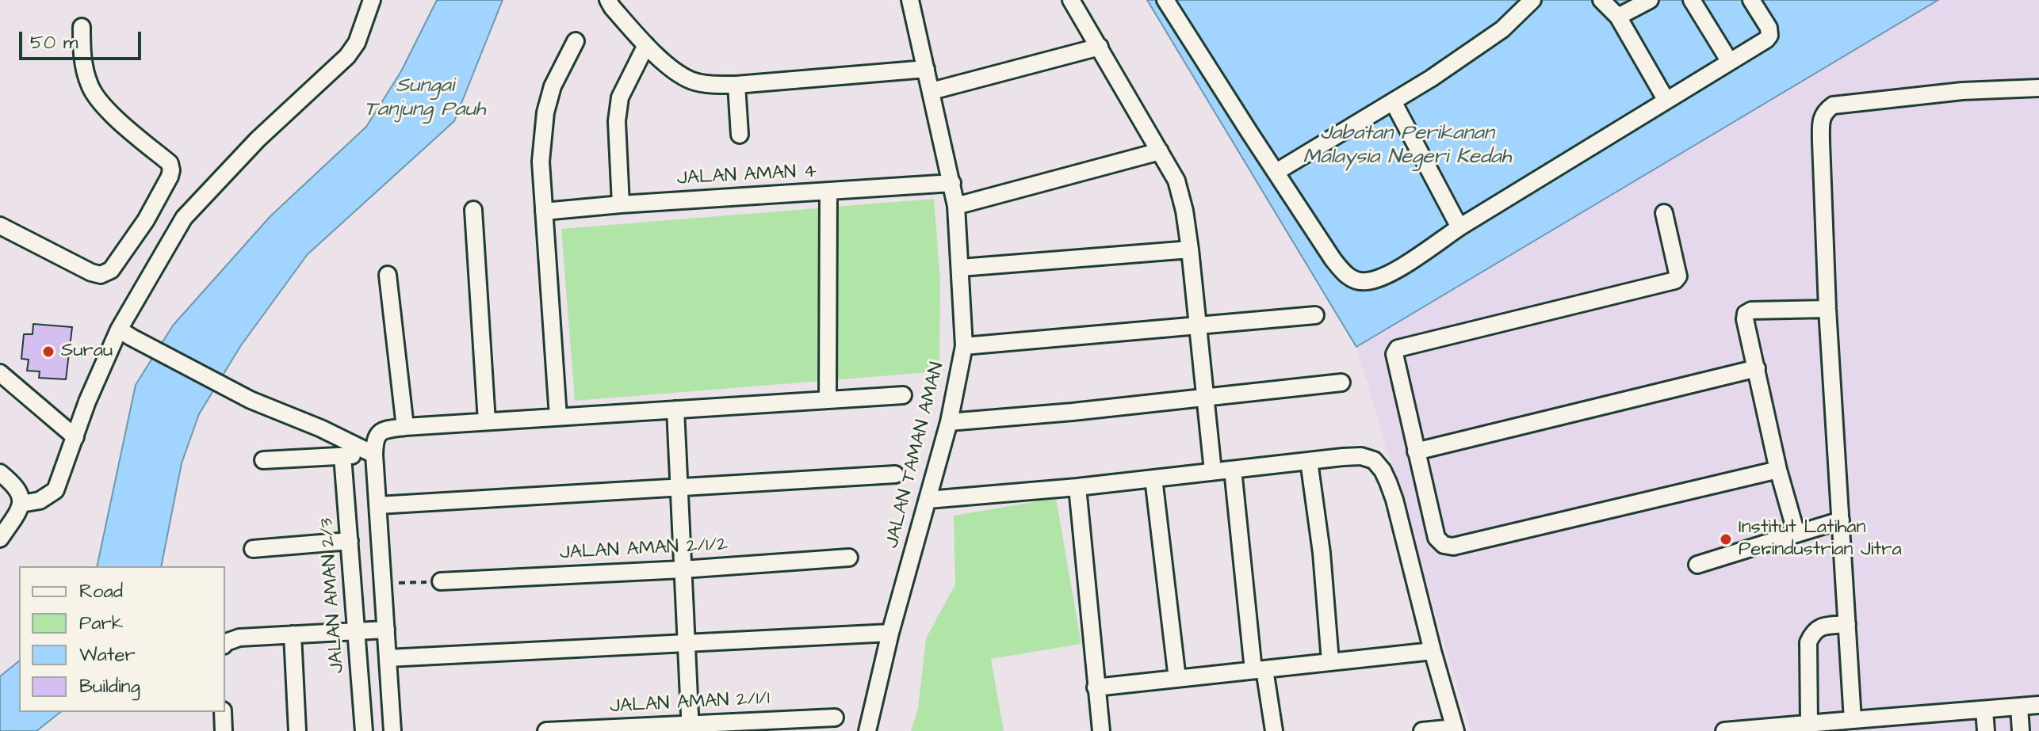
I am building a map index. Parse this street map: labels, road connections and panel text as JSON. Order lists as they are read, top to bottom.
{
  "streets": {
    "street": [
      "JALAN AMAN 4",
      "JALAN TAMAN AMAN",
      "JALAN AMAN 2/1/2",
      "JALAN AMAN 2/3",
      "JALAN AMAN 2/1/1"
    ]
  },
  "crossings": [
    ["JALAN AMAN 4", "JALAN TAMAN AMAN"]
  ],
  "water": ["Sungai Tanjung Pauh", "Jabatan Perikanan Malaysia Negeri Kedah"],
  "places": ["Surau", "Institut Latihan Perindustrian Jitra"],
  "legend": [
    "Road",
    "Park",
    "Water",
    "Building"
  ],
  "scale_bar": "50 m"
}
